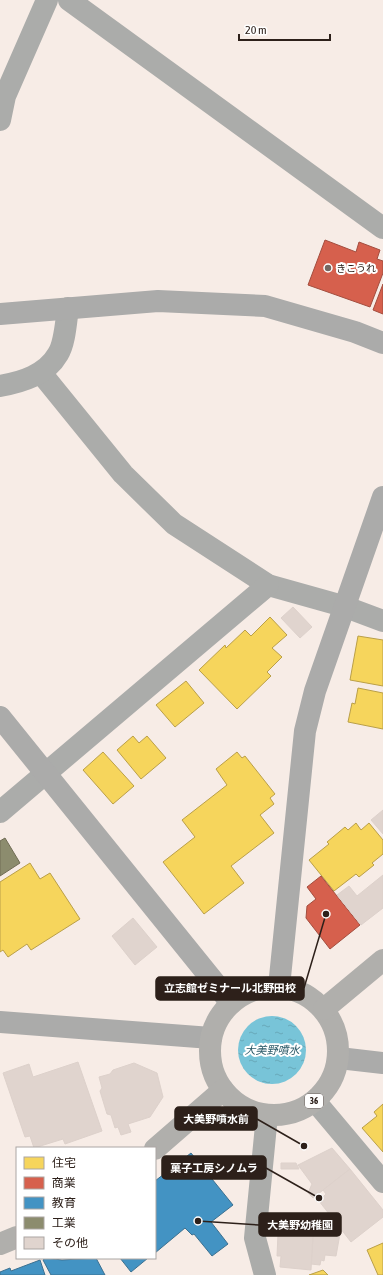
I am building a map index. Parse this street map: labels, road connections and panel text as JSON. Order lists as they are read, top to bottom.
{
  "streets": {
    "main road": ["36"]
  },
  "water": ["大美野噴水"],
  "places": [
    "きこうれ",
    "立志館ゼミナール北野田校",
    "大美野噴水前",
    "菓子工房シノムラ",
    "大美野幼稚園"
  ],
  "legend": [
    "住宅",
    "商業",
    "教育",
    "工業",
    "その他"
  ],
  "scale_bar": "20 m"
}
